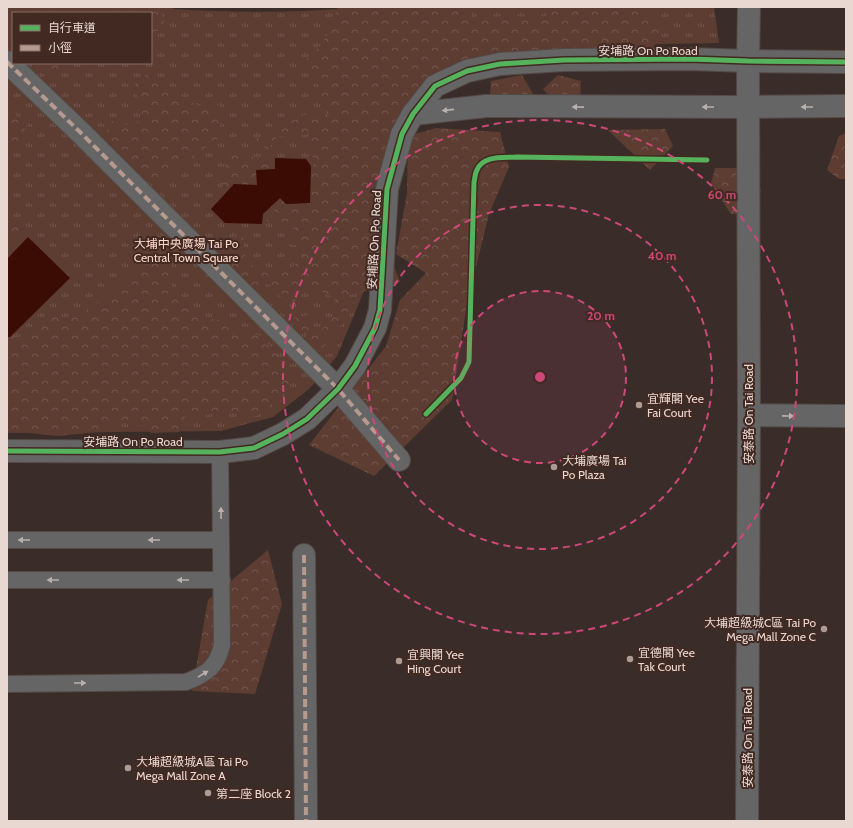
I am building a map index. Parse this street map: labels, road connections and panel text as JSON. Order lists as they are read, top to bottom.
{
  "streets": {
    "street": ["安埔路 On Po Road", "安泰路 On Tai Road"]
  },
  "crossings": [
    ["安埔路 On Po Road", "安泰路 On Tai Road"]
  ],
  "parks": ["大埔中央廣場 Tai Po Central Town Square"],
  "places": [
    "宜輝閣 Yee Fai Court",
    "大埔廣場 Tai Po Plaza",
    "大埔超級城C區 Tai Po Mega Mall Zone C",
    "宜德閣 Yee Tak Court",
    "宜興閣 Yee Hing Court",
    "大埔超級城A區 Tai Po Mega Mall Zone A",
    "第二座 Block 2"
  ],
  "legend": ["自行車道", "小徑"],
  "rings": ["60 m", "40 m", "20 m"]
}
